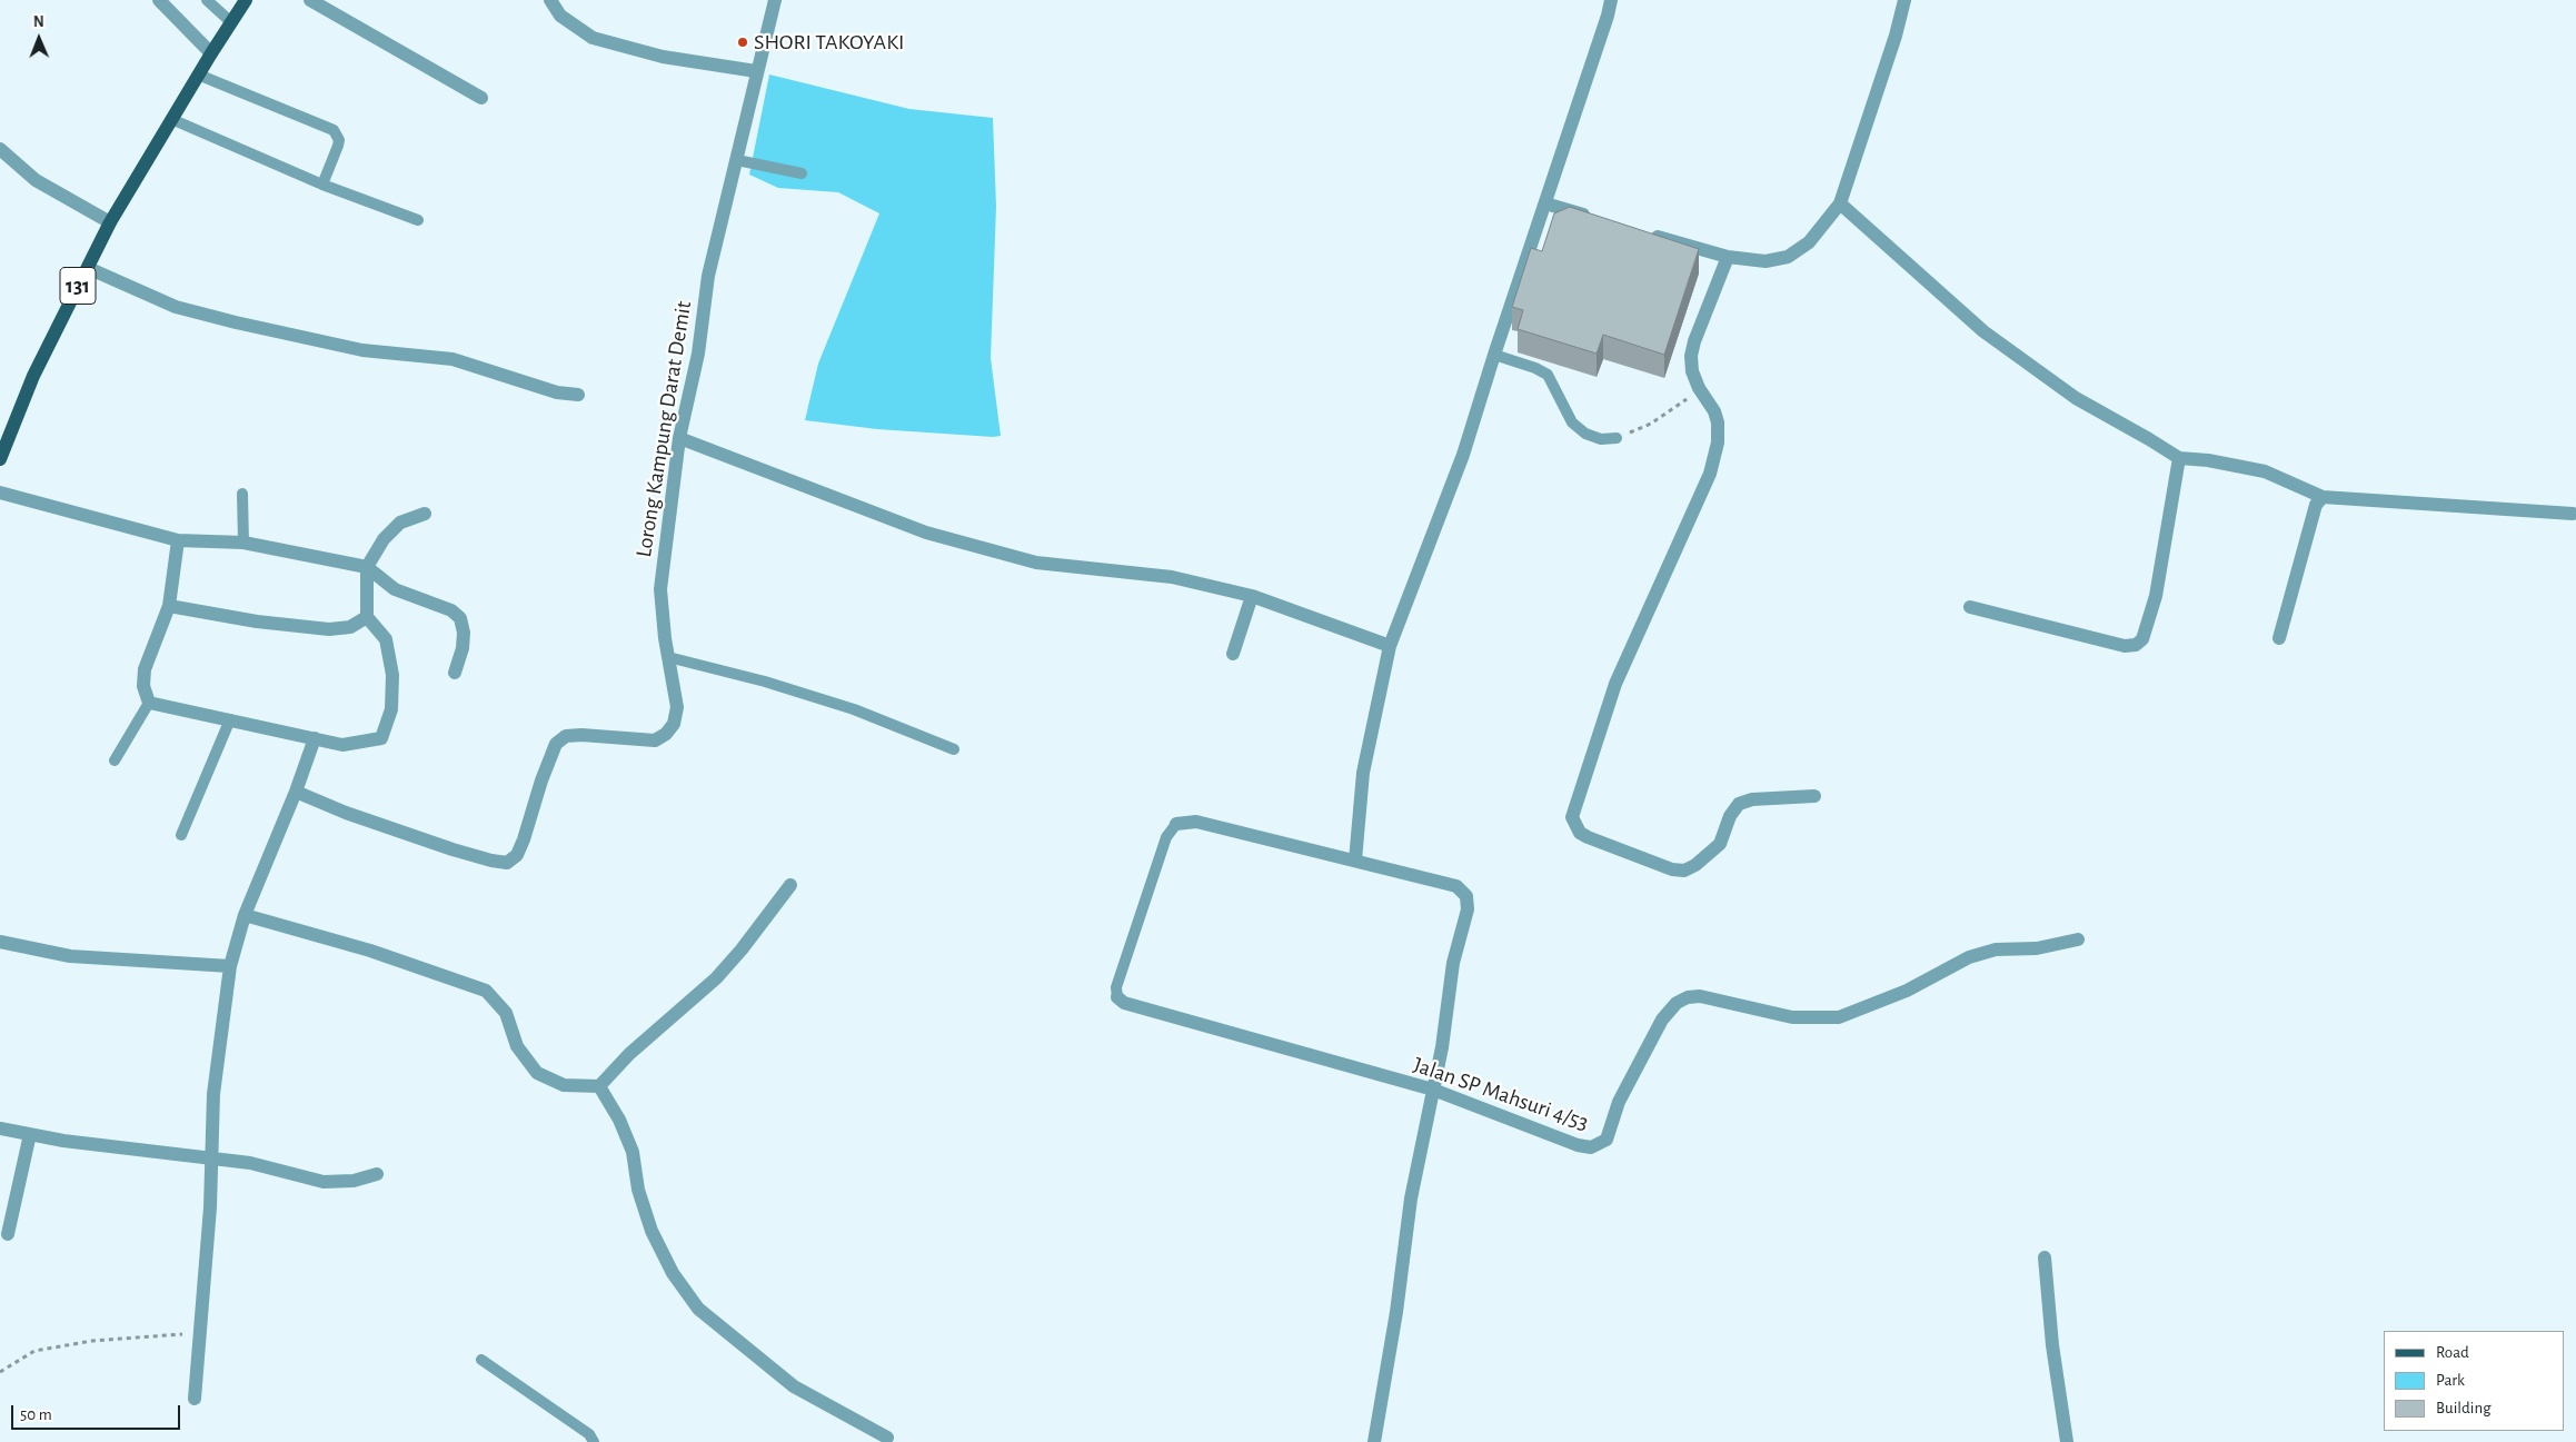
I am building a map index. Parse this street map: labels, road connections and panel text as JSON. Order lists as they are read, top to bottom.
{
  "streets": {
    "main road": ["131"],
    "street": ["Lorong Kampung Darat Demit", "Jalan SP Mahsuri 4/53"]
  },
  "places": ["SHORI TAKOYAKI"],
  "legend": ["Road", "Park", "Building"],
  "scale_bar": "50 m",
  "north": "top"
}
